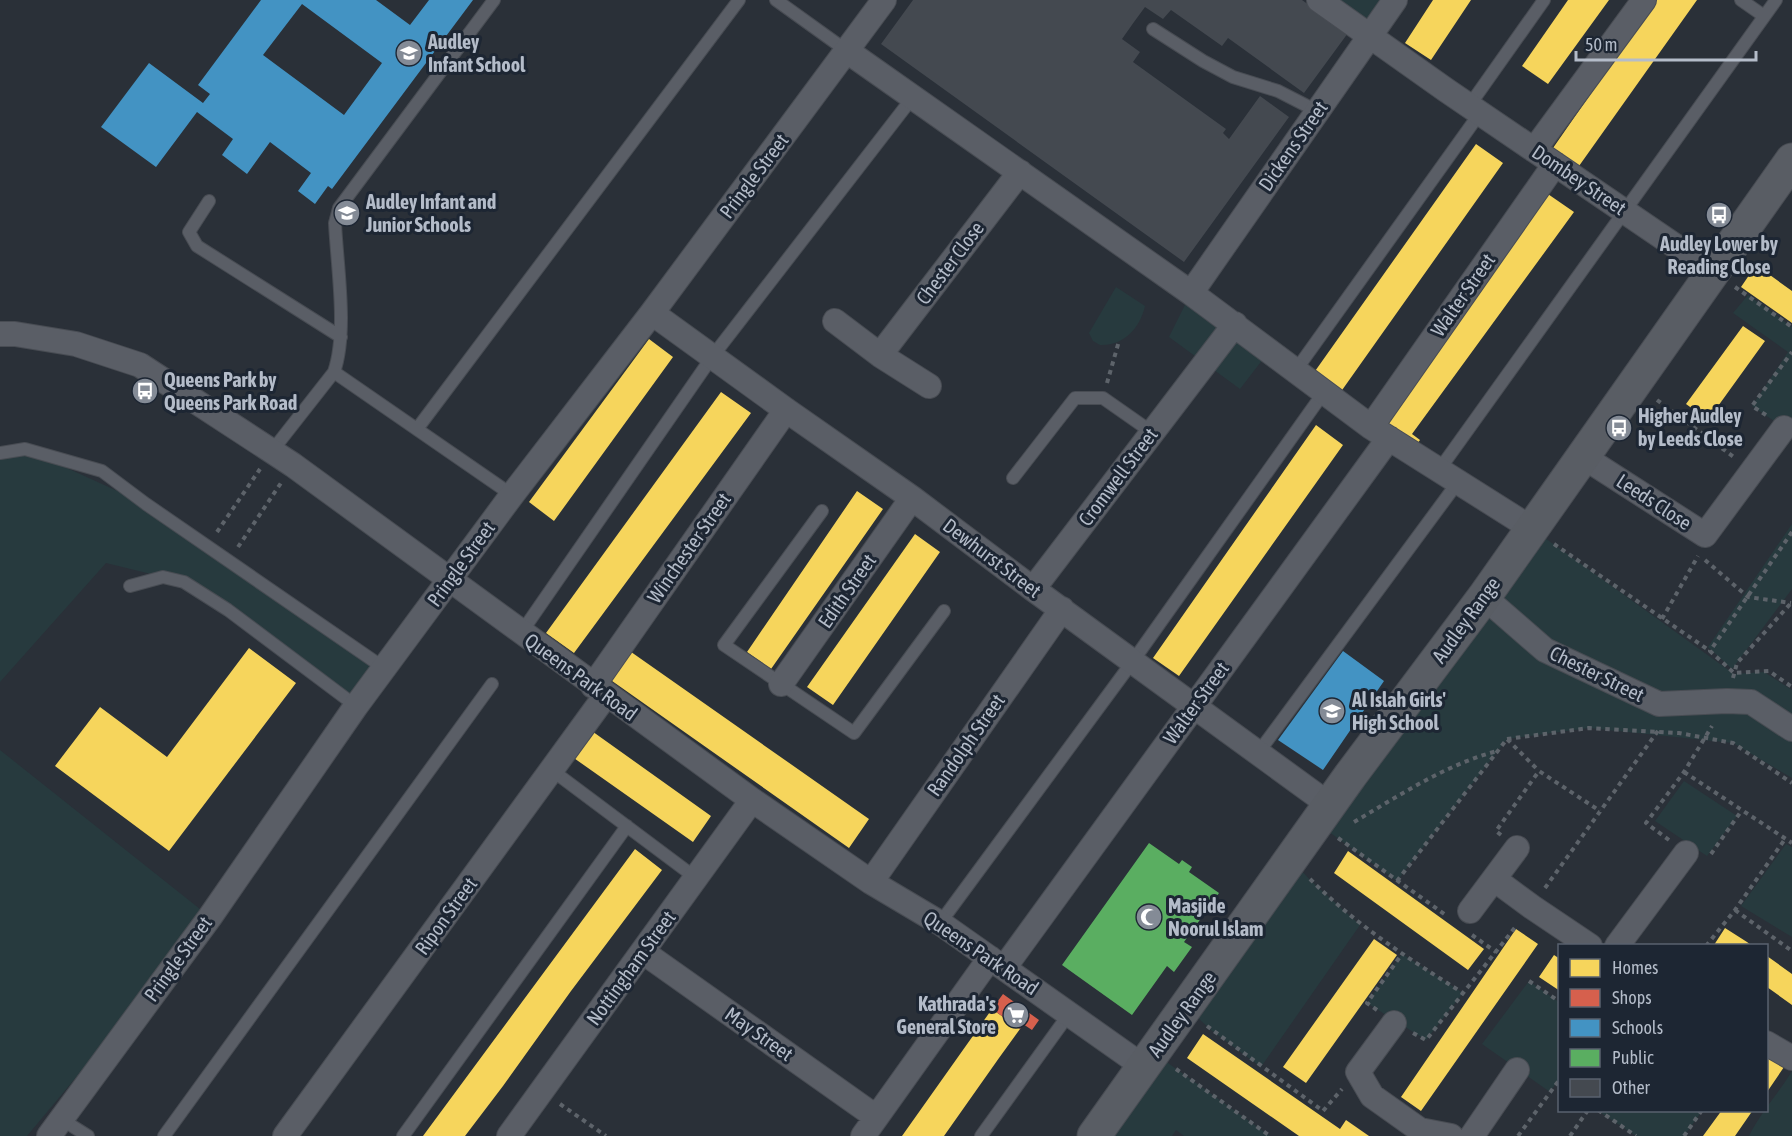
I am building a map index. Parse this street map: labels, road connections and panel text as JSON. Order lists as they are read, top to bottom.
{
  "streets": {
    "street": [
      "Dickens Street",
      "Pringle Street",
      "Dombey Street",
      "Chester Close",
      "Walter Street",
      "Cromwell Street",
      "Leeds Close",
      "Winchester Street",
      "Dewhurst Street",
      "Edith Street",
      "Audley Range",
      "Chester Street",
      "Queens Park Road",
      "Randolph Street",
      "Ripon Street",
      "Nottingham Street",
      "May Street"
    ]
  },
  "crossings": [
    ["Dickens Street", "Dombey Street"],
    ["Pringle Street", "Dewhurst Street"],
    ["Pringle Street", "Queens Park Road"],
    ["Dombey Street", "Walter Street"],
    ["Dombey Street", "Audley Range"],
    ["Walter Street", "Dewhurst Street"],
    ["Walter Street", "Queens Park Road"],
    ["Walter Street", "May Street"],
    ["Cromwell Street", "Dewhurst Street"],
    ["Leeds Close", "Audley Range"],
    ["Winchester Street", "Dewhurst Street"],
    ["Winchester Street", "Queens Park Road"],
    ["Winchester Street", "Ripon Street"],
    ["Dewhurst Street", "Edith Street"],
    ["Dewhurst Street", "Audley Range"],
    ["Dewhurst Street", "Randolph Street"],
    ["Audley Range", "Chester Street"],
    ["Audley Range", "Queens Park Road"],
    ["Queens Park Road", "Randolph Street"],
    ["Queens Park Road", "Ripon Street"],
    ["Queens Park Road", "Nottingham Street"],
    ["Nottingham Street", "May Street"]
  ],
  "places": {
    "school or university": ["Audley Infant School", "Audley Infant and Junior Schools", "Al Islah Girls' High School"],
    "bus stop": ["Audley Lower by Reading Close", "Queens Park by Queens Park Road", "Higher Audley by Leeds Close"],
    "mosque": ["Masjide Noorul Islam"],
    "supermarket": ["Kathrada's General Store"]
  },
  "legend": [
    "Homes",
    "Shops",
    "Schools",
    "Public",
    "Other"
  ],
  "scale_bar": "50 m"
}
